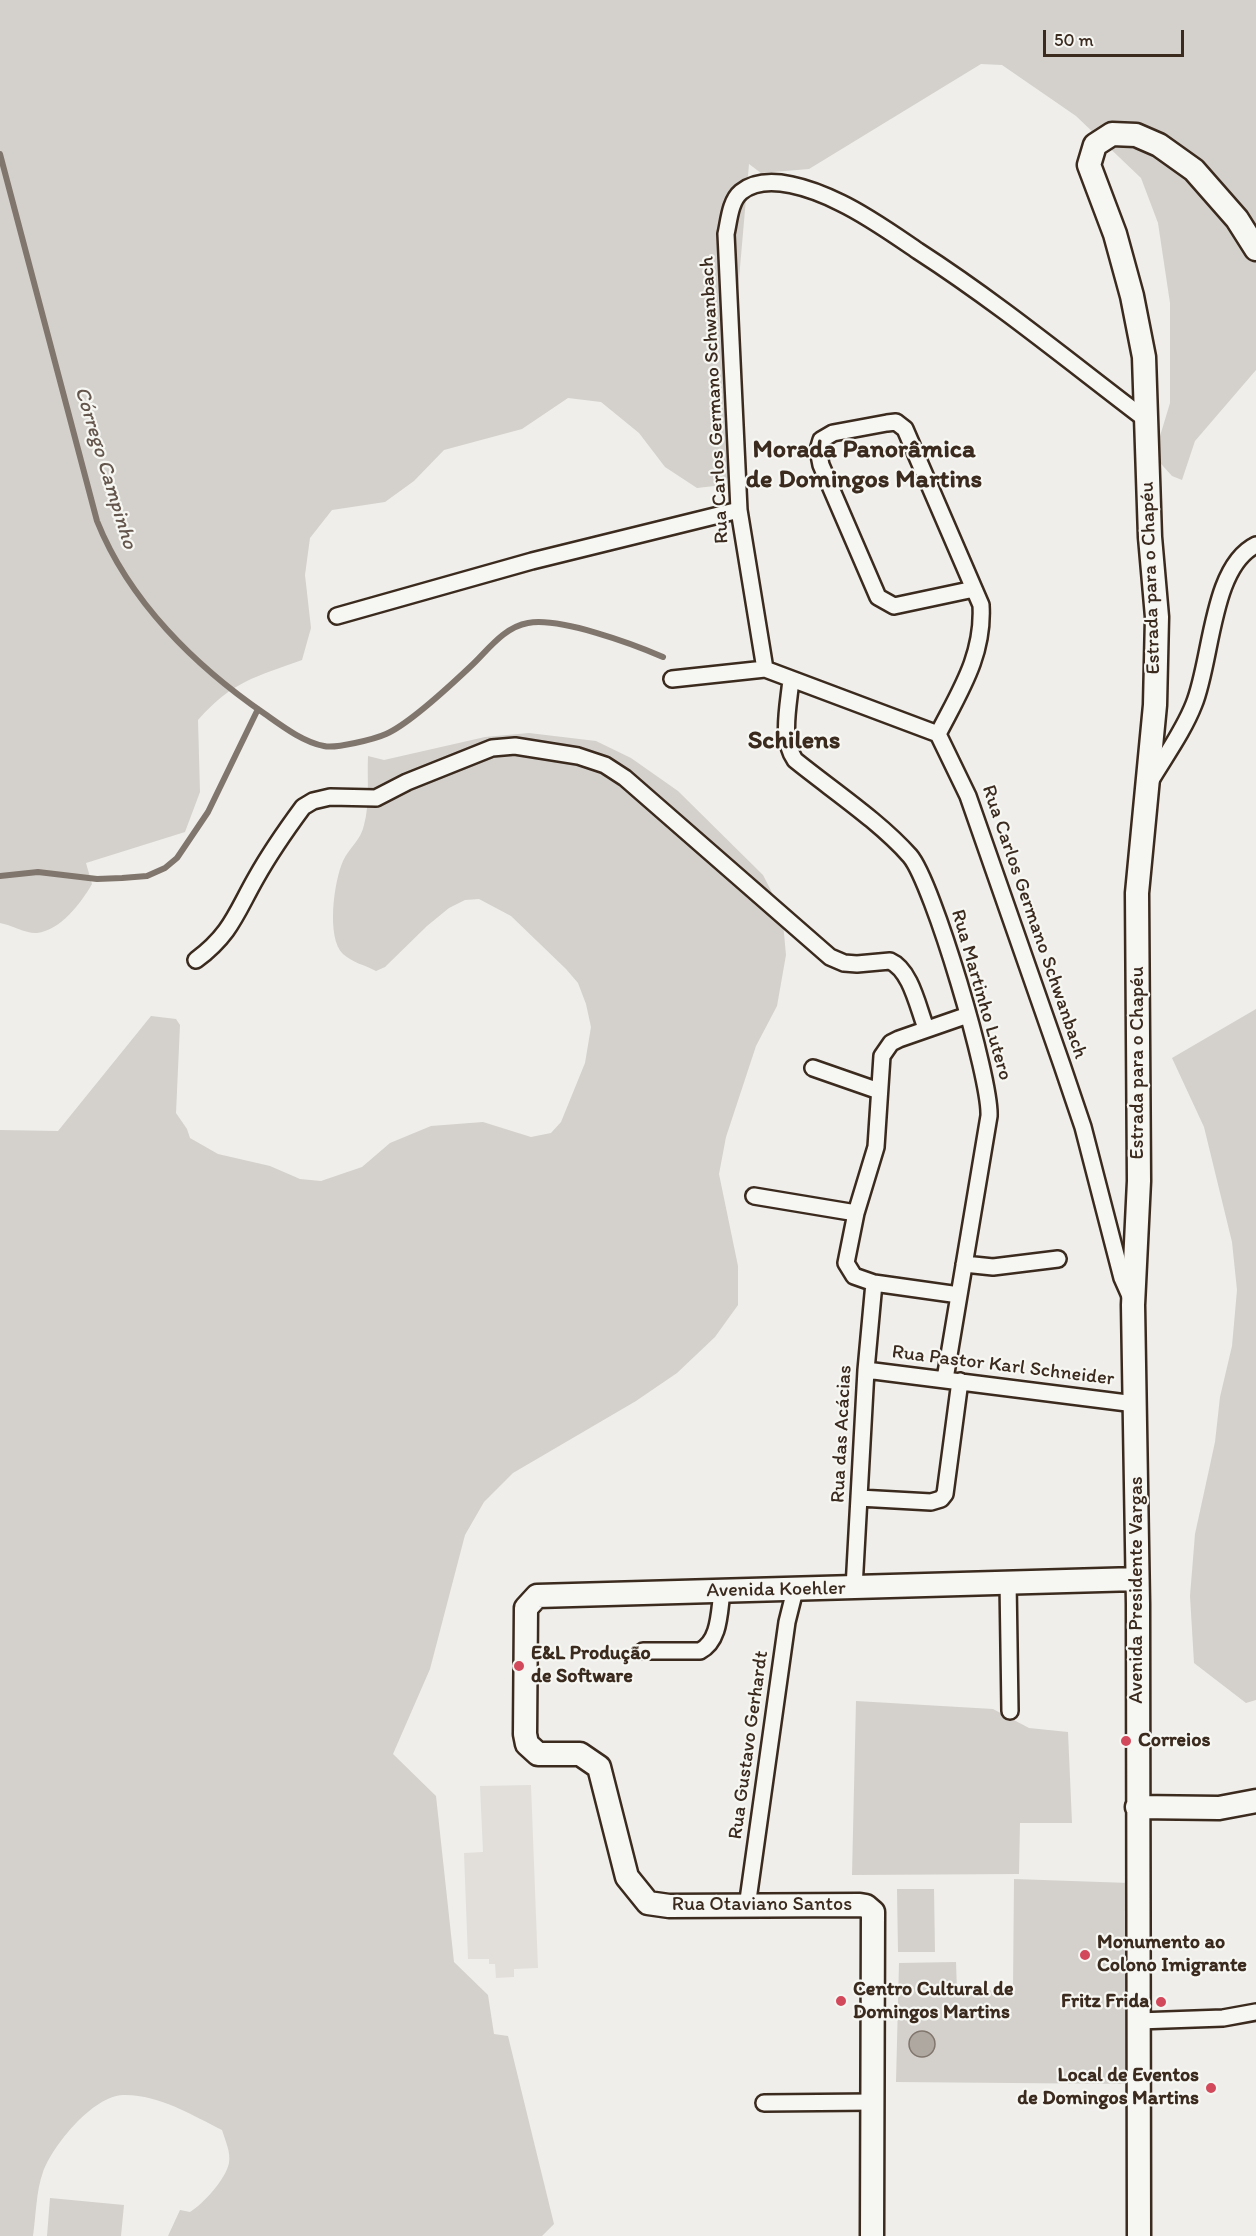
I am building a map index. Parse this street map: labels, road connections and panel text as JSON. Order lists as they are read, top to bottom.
{
  "streets": {
    "street": [
      "Rua Carlos Germano Schwanbach",
      "Estrada para o Chapéu",
      "Rua Martinho Lutero",
      "Rua Pastor Karl Schneider",
      "Rua das Acácias",
      "Avenida Koehler",
      "Avenida Presidente Vargas",
      "Rua Gustavo Gerhardt",
      "Rua Otaviano Santos"
    ]
  },
  "crossings": [
    ["Rua Carlos Germano Schwanbach", "Estrada para o Chapéu"],
    ["Rua Carlos Germano Schwanbach", "Avenida Presidente Vargas"],
    ["Estrada para o Chapéu", "Avenida Presidente Vargas"],
    ["Rua Martinho Lutero", "Rua Pastor Karl Schneider"],
    ["Rua Martinho Lutero", "Rua das Acácias"],
    ["Rua Pastor Karl Schneider", "Rua das Acácias"],
    ["Rua Pastor Karl Schneider", "Avenida Presidente Vargas"],
    ["Rua das Acácias", "Avenida Koehler"],
    ["Avenida Koehler", "Avenida Presidente Vargas"],
    ["Avenida Koehler", "Rua Gustavo Gerhardt"],
    ["Avenida Koehler", "Rua Otaviano Santos"],
    ["Rua Gustavo Gerhardt", "Rua Otaviano Santos"]
  ],
  "districts": ["Morada Panorâmica de Domingos Martins", "Schilens"],
  "water": ["Córrego Campinho"],
  "places": [
    "E&L Produção de Software",
    "Correios",
    "Monumento ao Colono Imigrante",
    "Centro Cultural de Domingos Martins",
    "Fritz Frida",
    "Local de Eventos de Domingos Martins"
  ],
  "scale_bar": "50 m"
}
